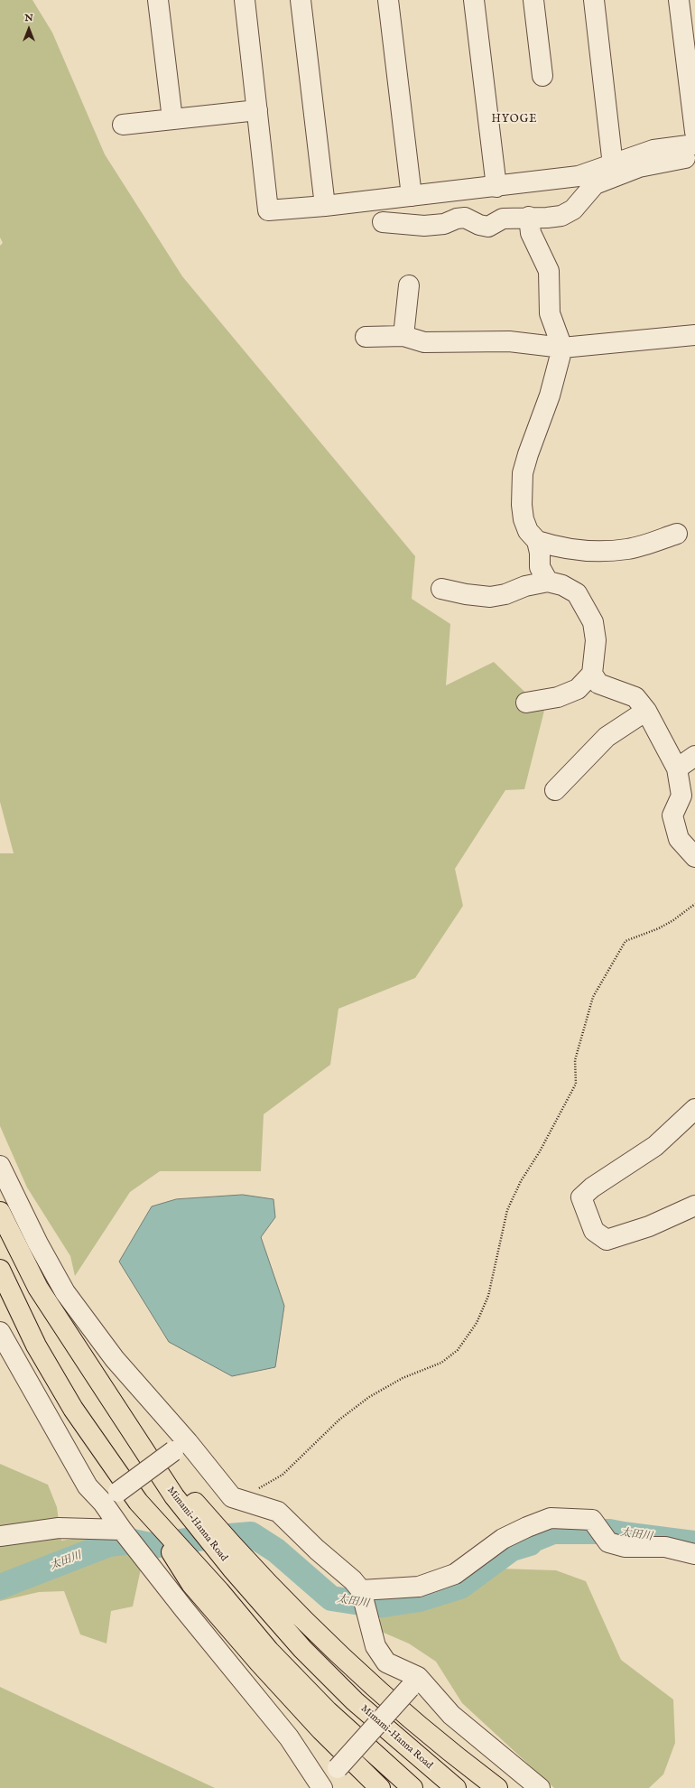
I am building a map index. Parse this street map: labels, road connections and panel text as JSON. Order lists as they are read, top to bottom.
{
  "streets": {
    "highway": ["Mimami-Hanna Road"]
  },
  "districts": ["HYOGE"],
  "water": ["太田川"],
  "north": "top"
}
